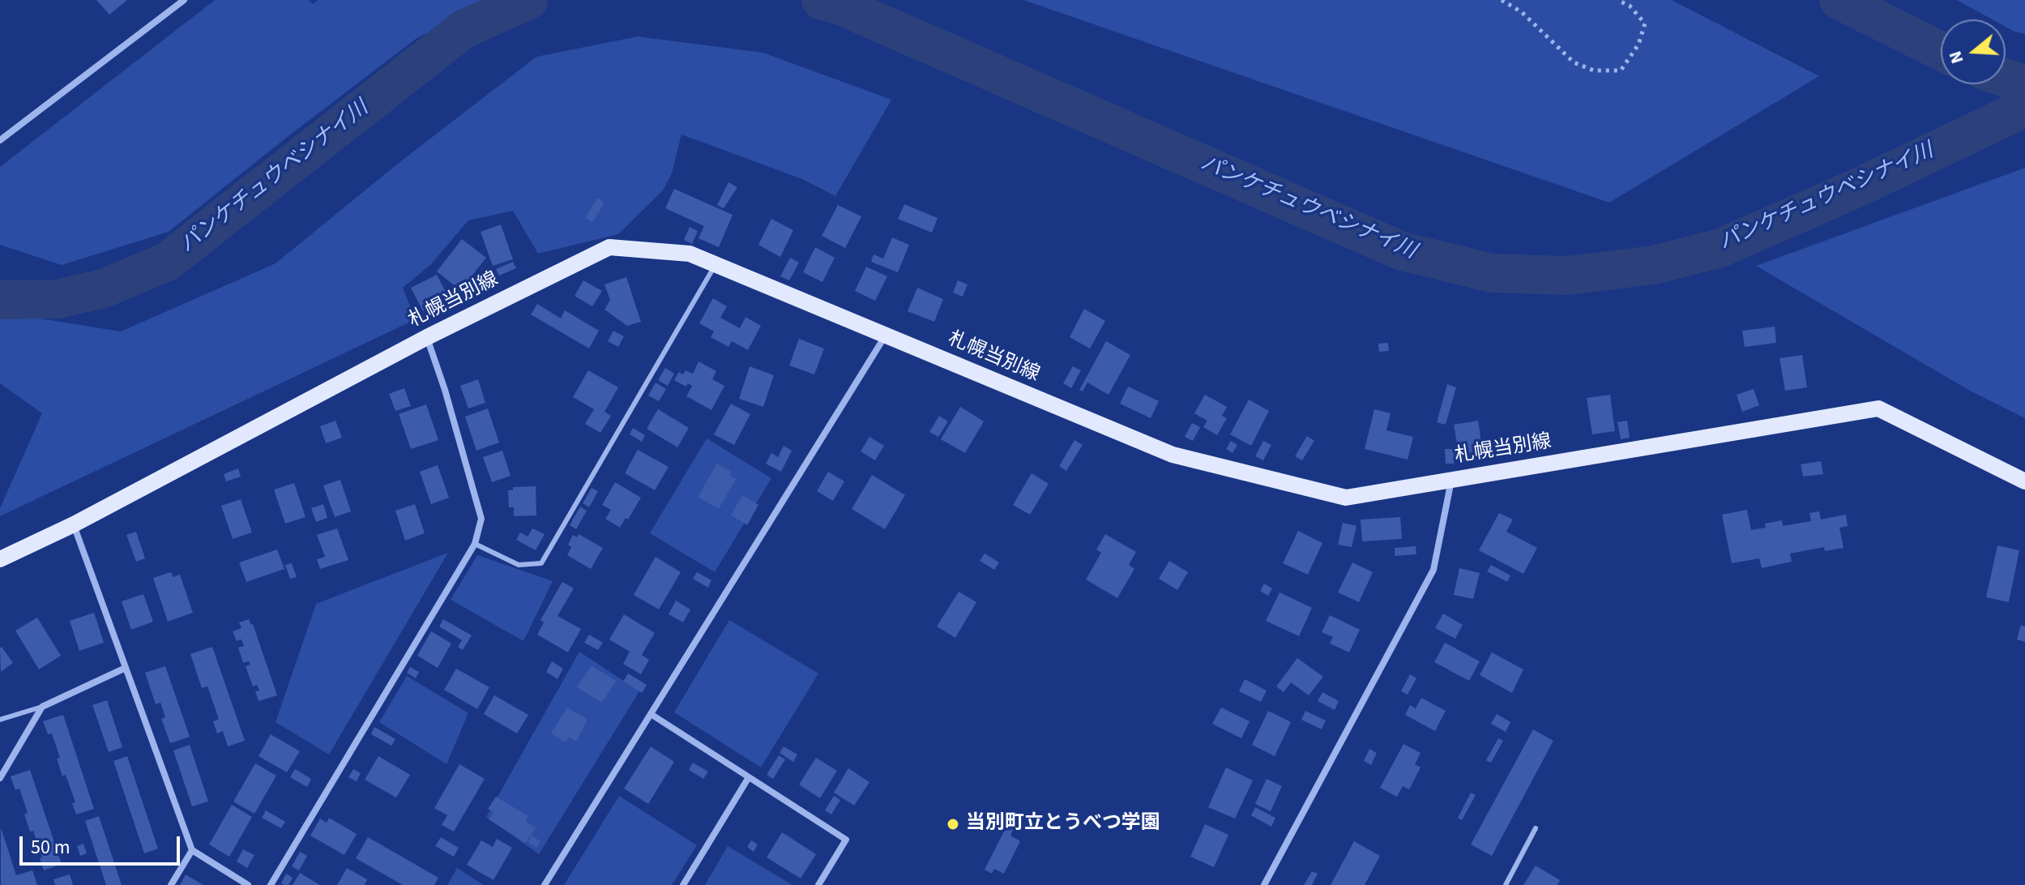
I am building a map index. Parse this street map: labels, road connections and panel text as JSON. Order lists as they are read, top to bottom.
{
  "streets": {
    "main road": ["札幌当別線"]
  },
  "water": ["パンケチュウベシナイ川"],
  "places": ["当別町立とうべつ学園"],
  "scale_bar": "50 m",
  "north": "left"
}
